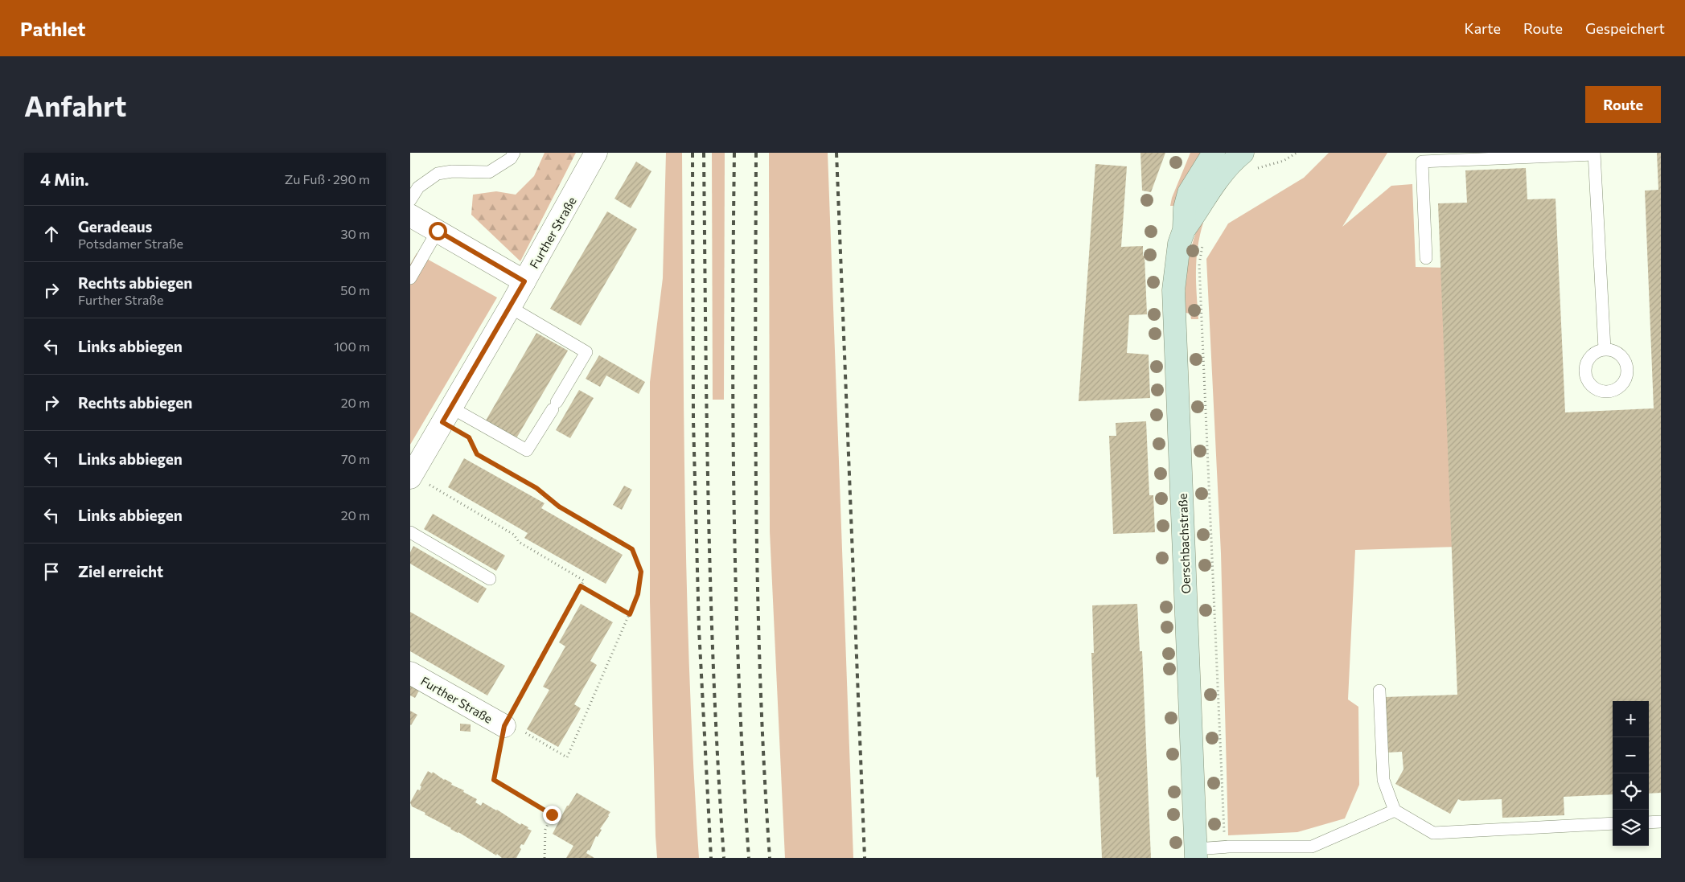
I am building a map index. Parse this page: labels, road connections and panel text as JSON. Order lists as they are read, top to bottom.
{
  "streets": {
    "main road": ["Oerschbachstraße"],
    "street": ["Further Straße"]
  },
  "page": {
    "header": "Pathlet",
    "nav": ["Karte", "Route", "Gespeichert"],
    "buttons": "Route",
    "title": "Anfahrt",
    "heading": ["4 Min.", "Zu Fuß · 290 m"],
    "list": [
      ["Geradeaus", "Potsdamer Straße", "30 m"],
      ["Rechts abbiegen", "Further Straße", "50 m"],
      ["Links abbiegen", "100 m"],
      ["Rechts abbiegen", "20 m"],
      ["Links abbiegen", "70 m"],
      ["Links abbiegen", "20 m"],
      "Ziel erreicht"
    ],
    "map_buttons": ["+", "−"]
  }
}
